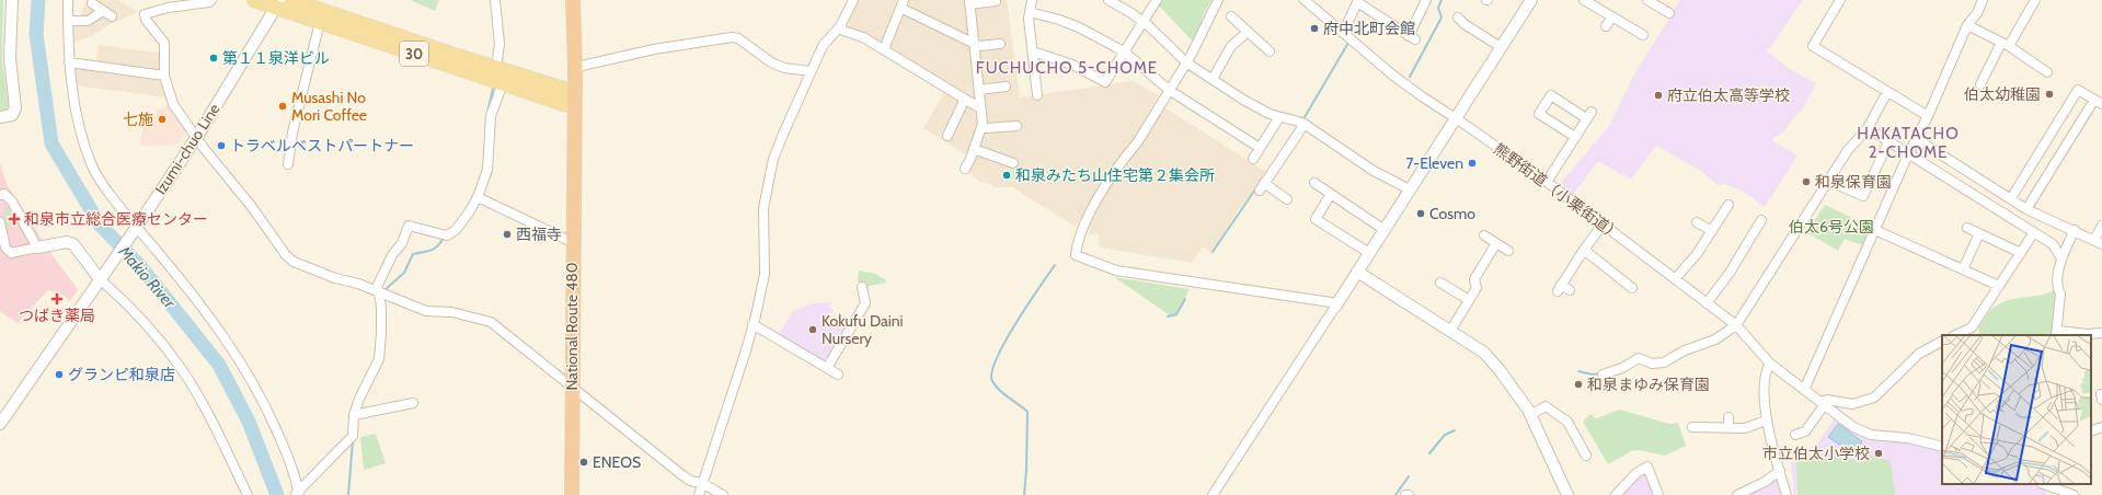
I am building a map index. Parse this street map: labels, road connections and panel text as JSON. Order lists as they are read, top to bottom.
{
  "streets": {
    "highway": ["National Route 480"],
    "main road": ["30"],
    "street": ["Izumi-chuo Line", "熊野街道（小栗街道）"]
  },
  "crossings": [
    ["30", "Izumi-chuo Line"],
    ["30", "National Route 480"]
  ],
  "districts": ["FUCHUCHO 5-CHOME", "HAKATACHO 2-CHOME"],
  "water": ["Makio River"],
  "parks": ["伯太6号公園"],
  "places": {
    "other": [
      "府中北町会館",
      "第１１泉洋ビル",
      "伯太幼稚園",
      "府立伯太高等学校",
      "Musashi No Mori Coffee",
      "七施",
      "トラベルベストパートナー",
      "7-Eleven",
      "和泉みたち山住宅第２集会所",
      "和泉保育園",
      "Cosmo",
      "西福寺",
      "Kokufu Daini Nursery",
      "グランピ和泉店",
      "和泉まゆみ保育園",
      "市立伯太小学校",
      "ENEOS"
    ],
    "health": ["和泉市立総合医療センター", "つばき薬局"]
  }
}
